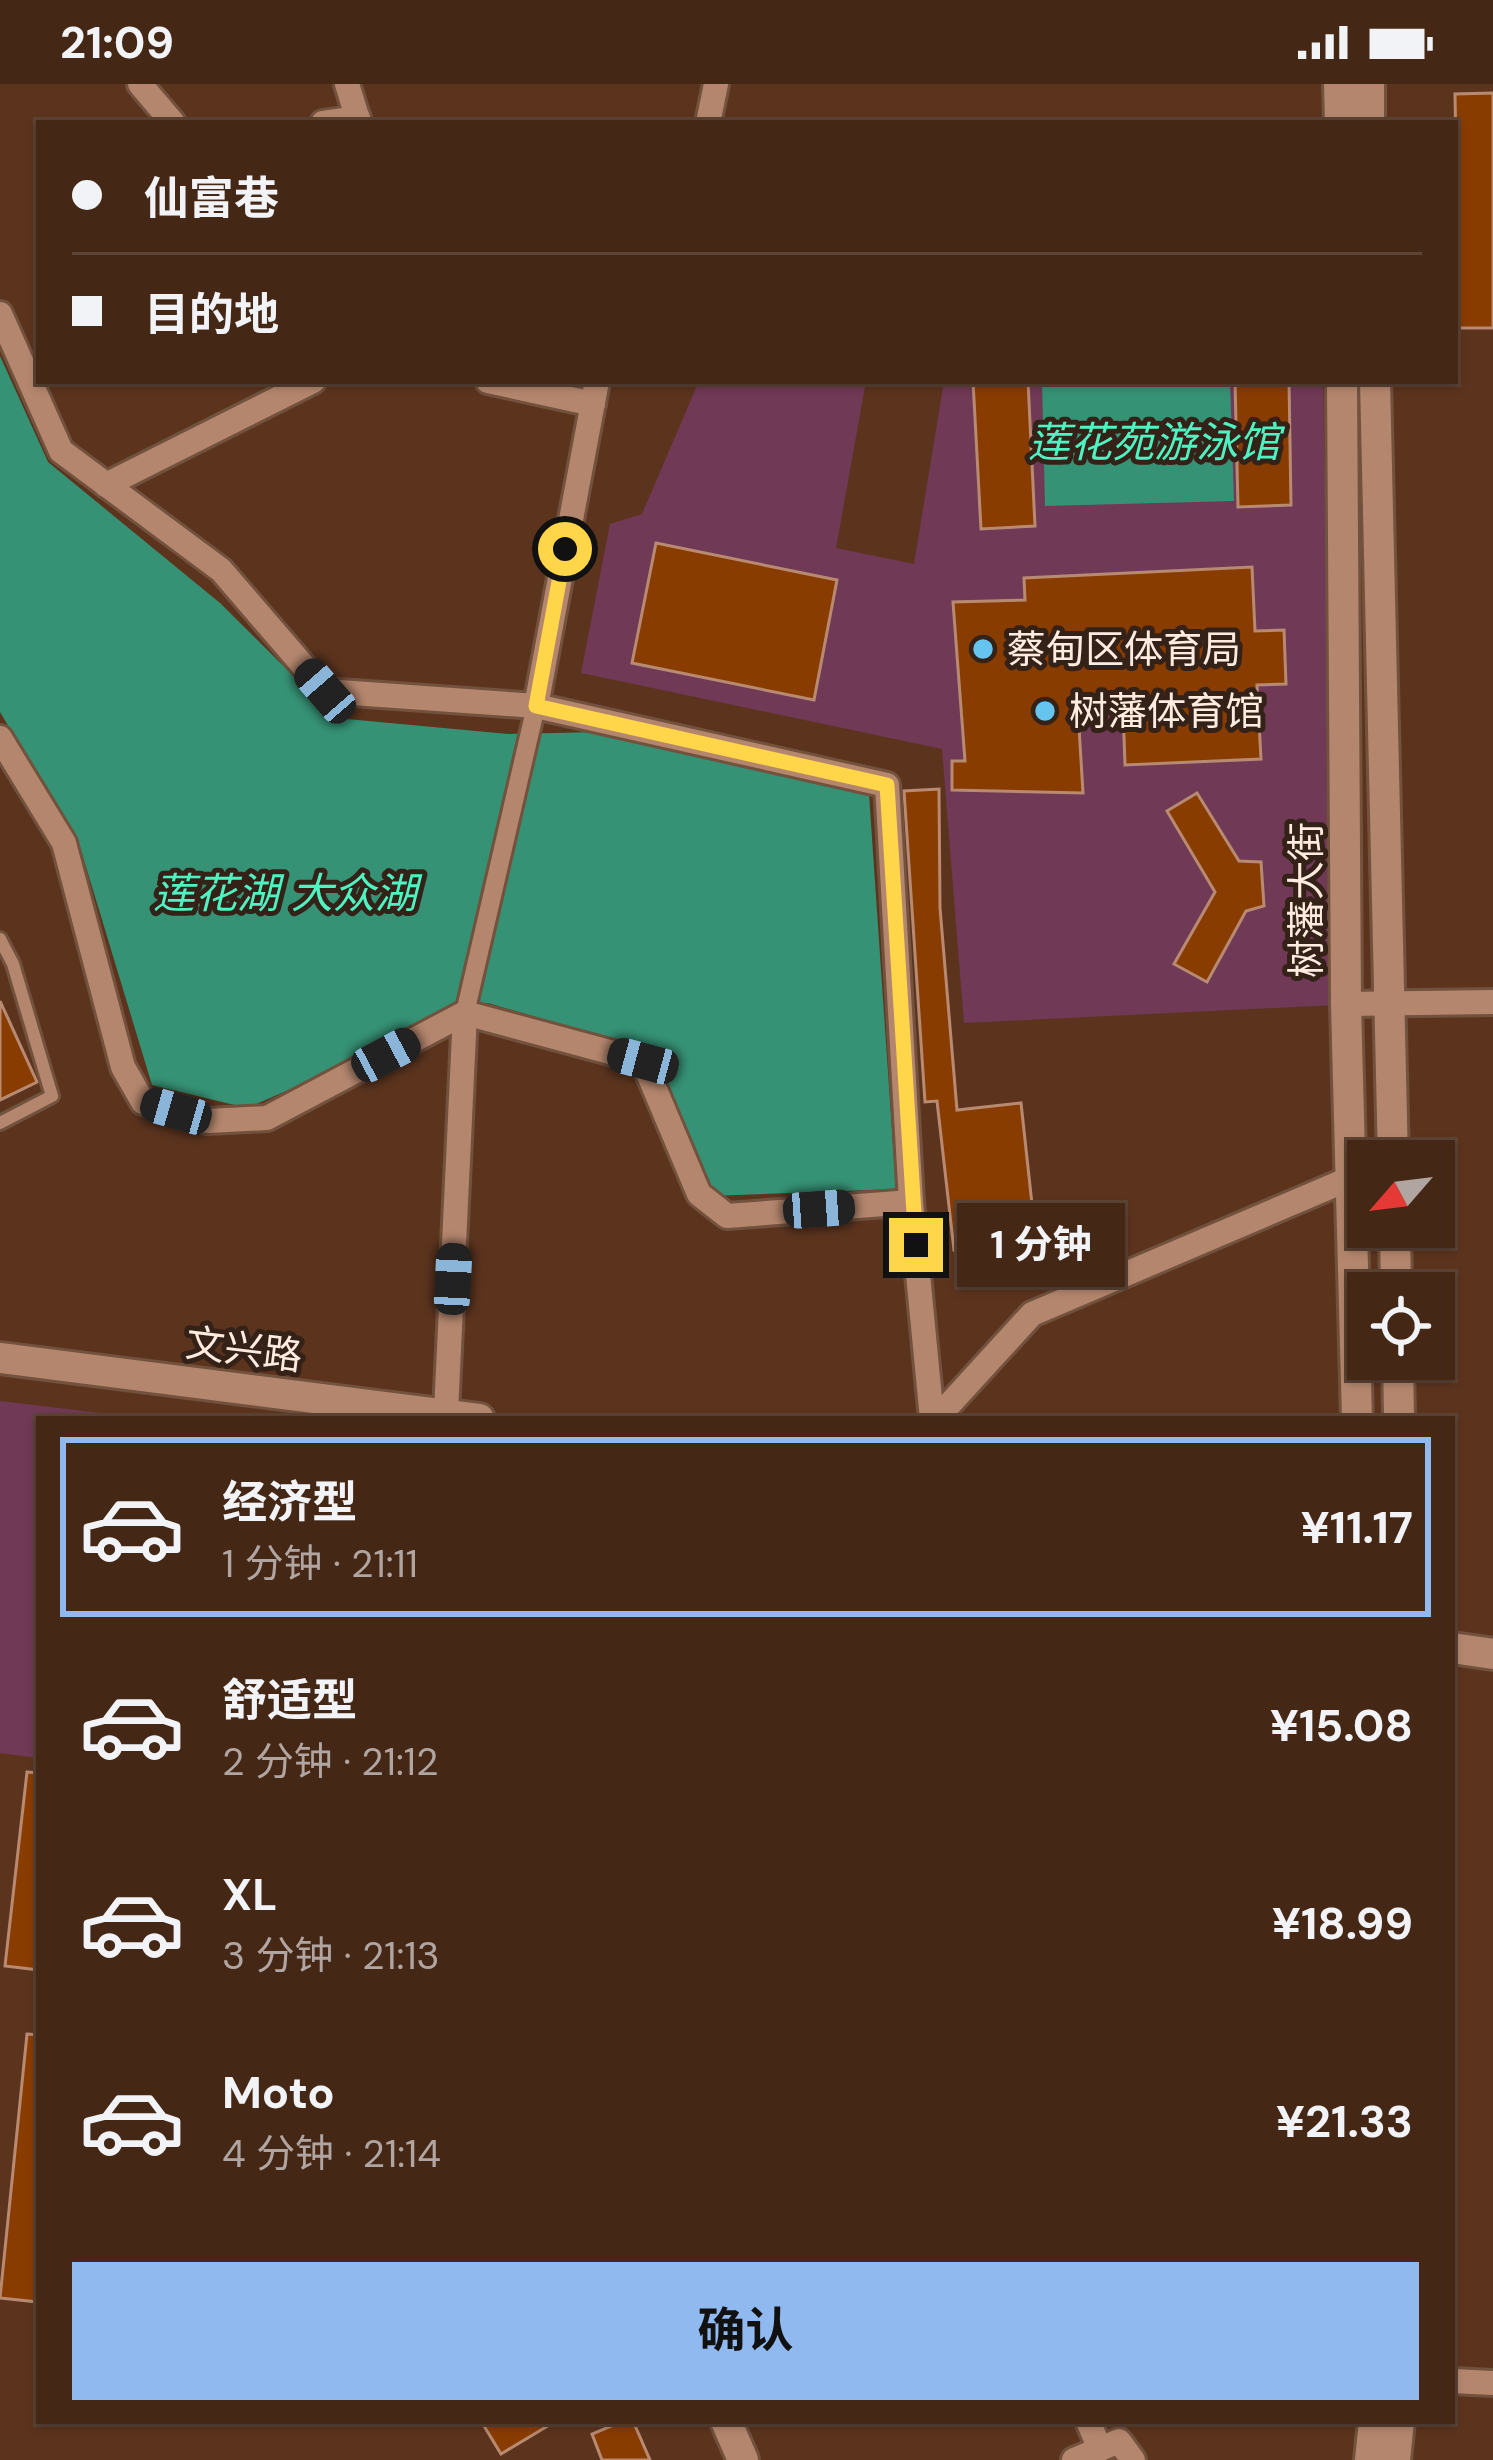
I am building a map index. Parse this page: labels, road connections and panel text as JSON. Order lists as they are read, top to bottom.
{
  "streets": {
    "street": ["树藩大街", "文兴路"]
  },
  "water": ["莲花苑游泳馆", "莲花湖 大众湖"],
  "places": ["蔡甸区体育局", "树藩体育馆"],
  "north": "bottom left",
  "page": {
    "status": "21:09",
    "banner": ["仙富巷", "目的地"],
    "bubble": "1 分钟",
    "list": [
      {
        "name": "经济型",
        "note": "1 分钟 · 21:11",
        "value": "¥11.17"
      },
      {
        "name": "舒适型",
        "note": "2 分钟 · 21:12",
        "value": "¥15.08"
      },
      {
        "name": "XL",
        "note": "3 分钟 · 21:13",
        "value": "¥18.99"
      },
      {
        "name": "Moto",
        "note": "4 分钟 · 21:14",
        "value": "¥21.33"
      }
    ],
    "buttons": "确认"
  }
}
